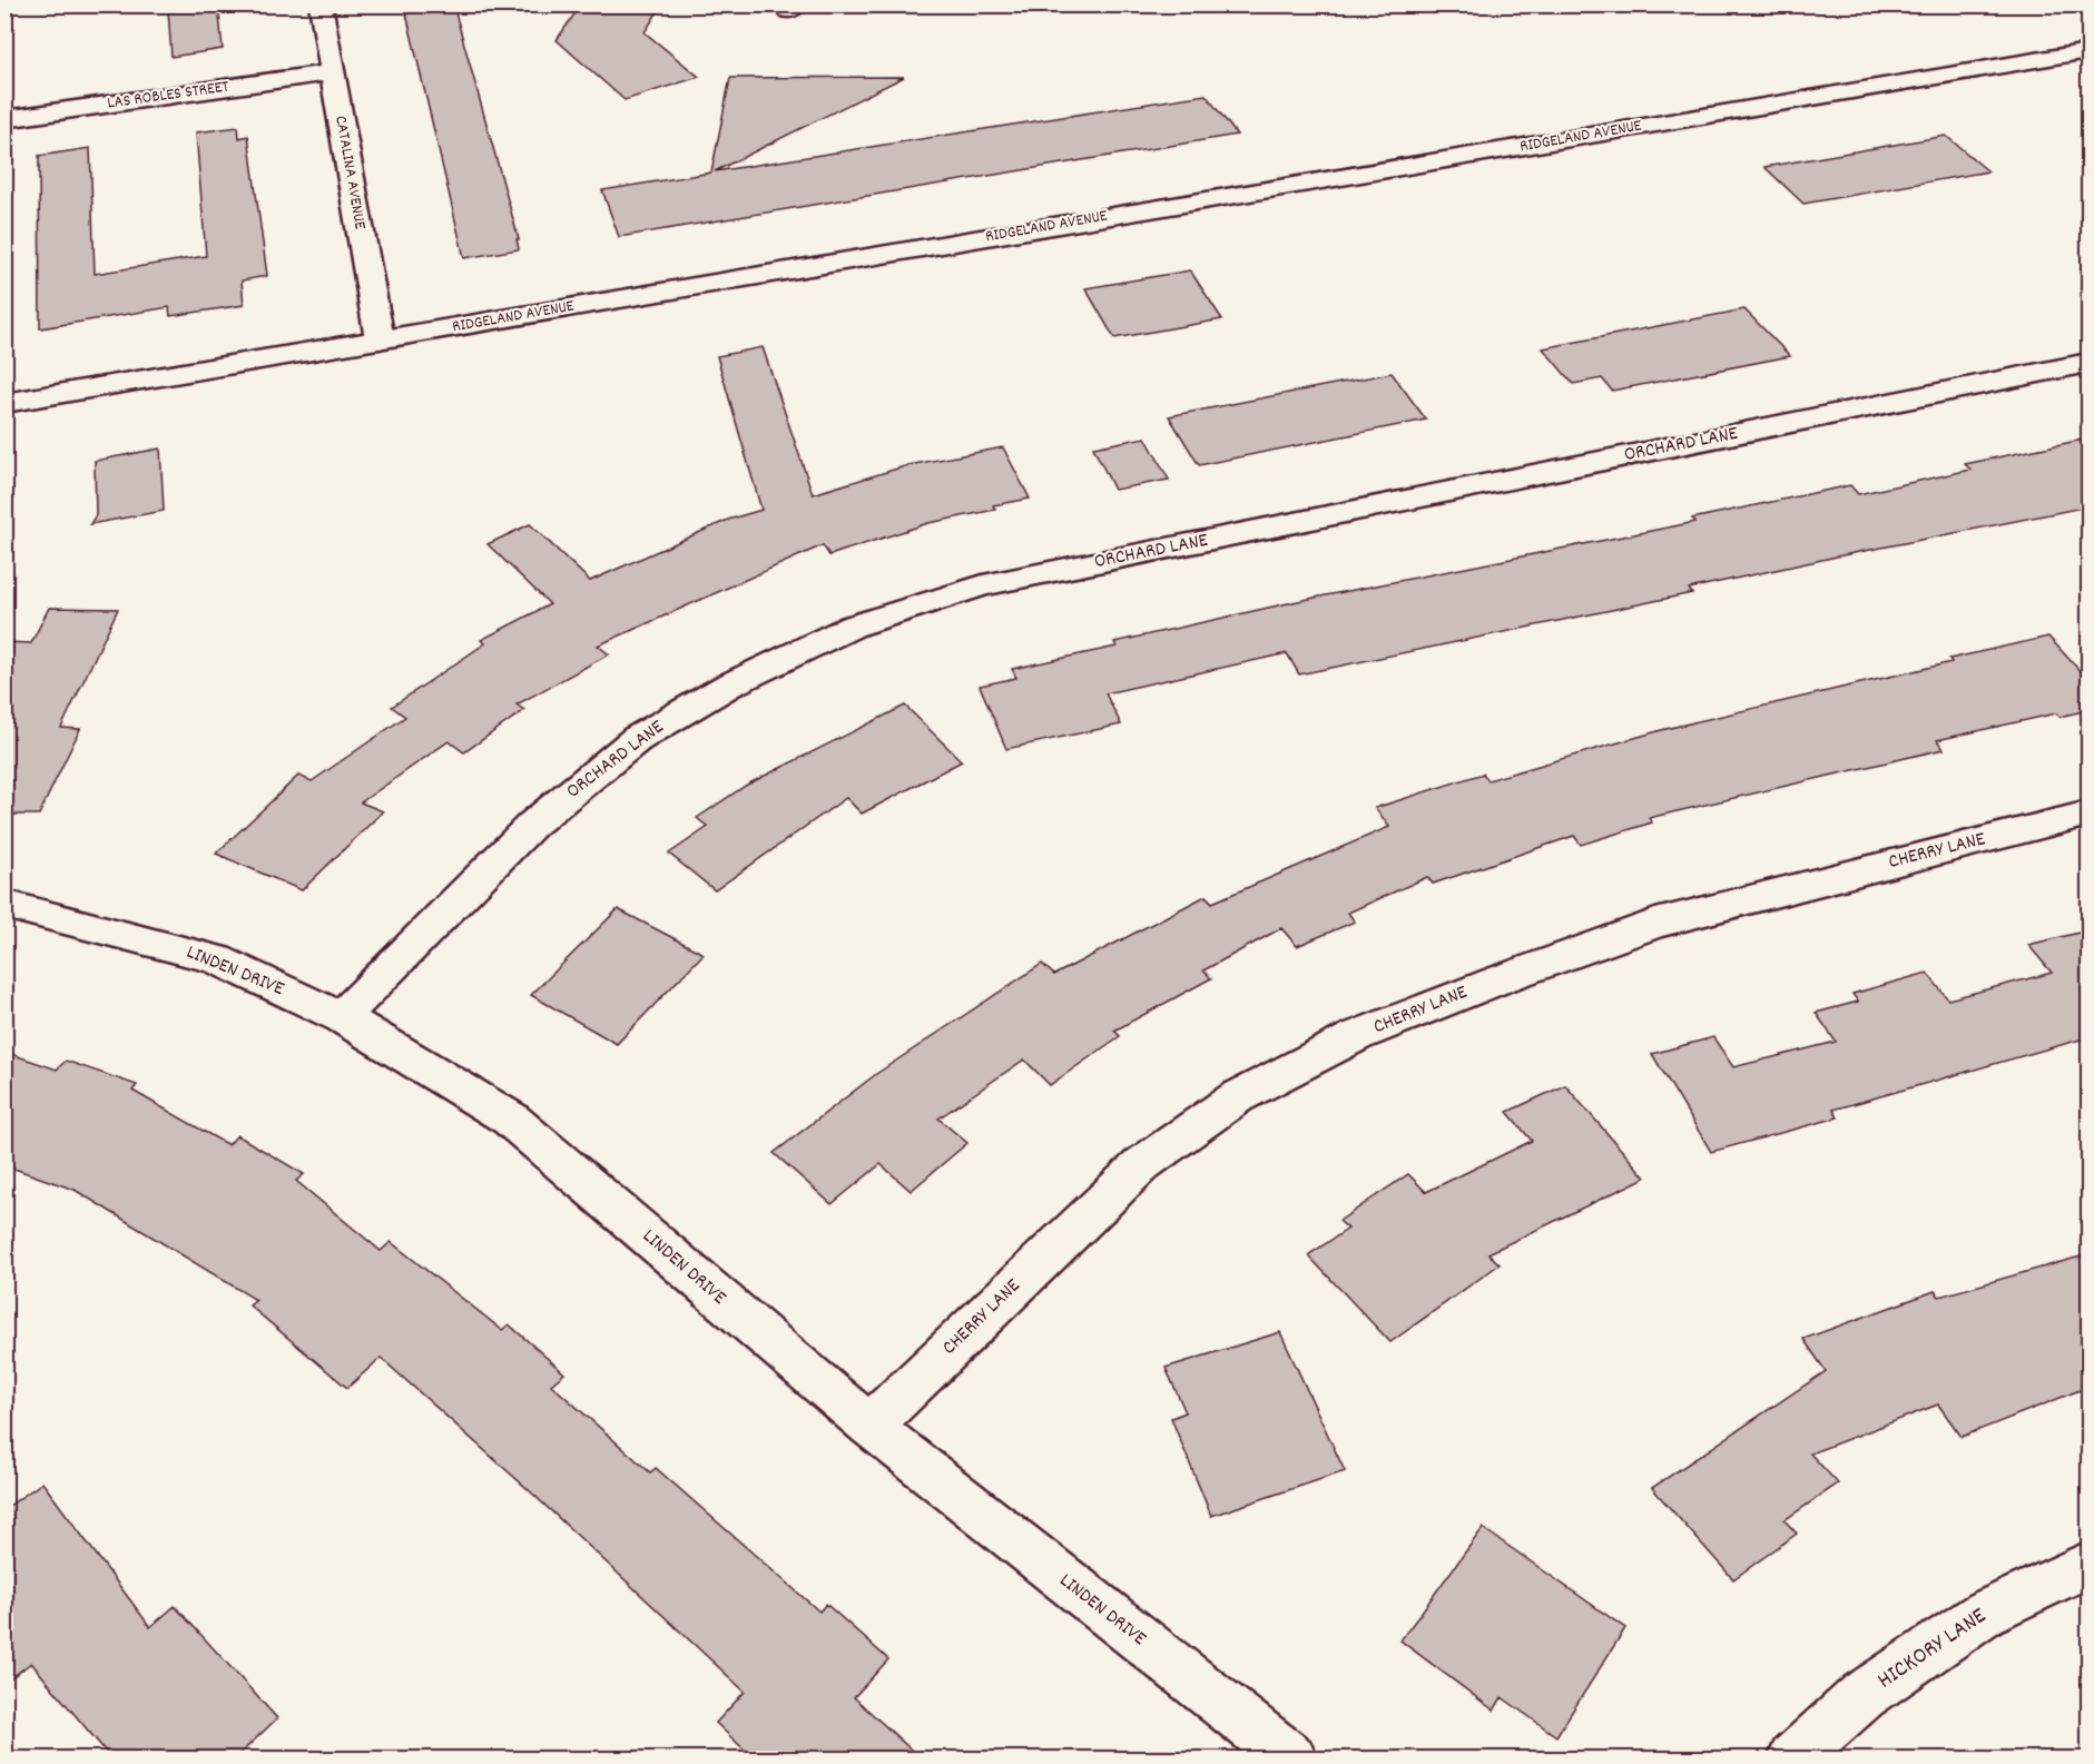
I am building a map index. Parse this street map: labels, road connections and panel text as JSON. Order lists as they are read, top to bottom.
{
  "streets": {
    "street": [
      "LAS ROBLES STREET",
      "RIDGELAND AVENUE",
      "CATALINA AVENUE",
      "ORCHARD LANE",
      "CHERRY LANE",
      "LINDEN DRIVE",
      "HICKORY LANE"
    ]
  },
  "crossings": [
    ["LAS ROBLES STREET", "CATALINA AVENUE"],
    ["RIDGELAND AVENUE", "CATALINA AVENUE"],
    ["ORCHARD LANE", "LINDEN DRIVE"],
    ["CHERRY LANE", "LINDEN DRIVE"]
  ]
}
